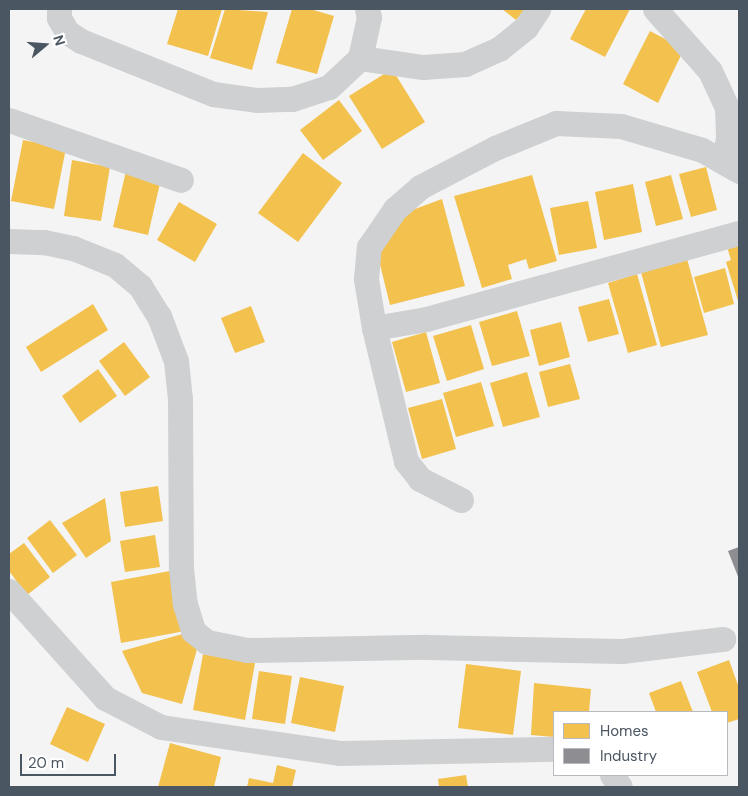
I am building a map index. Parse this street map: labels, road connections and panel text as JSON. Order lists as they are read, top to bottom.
{
  "legend": ["Homes", "Industry"],
  "scale_bar": "20 m",
  "north": "right"
}
